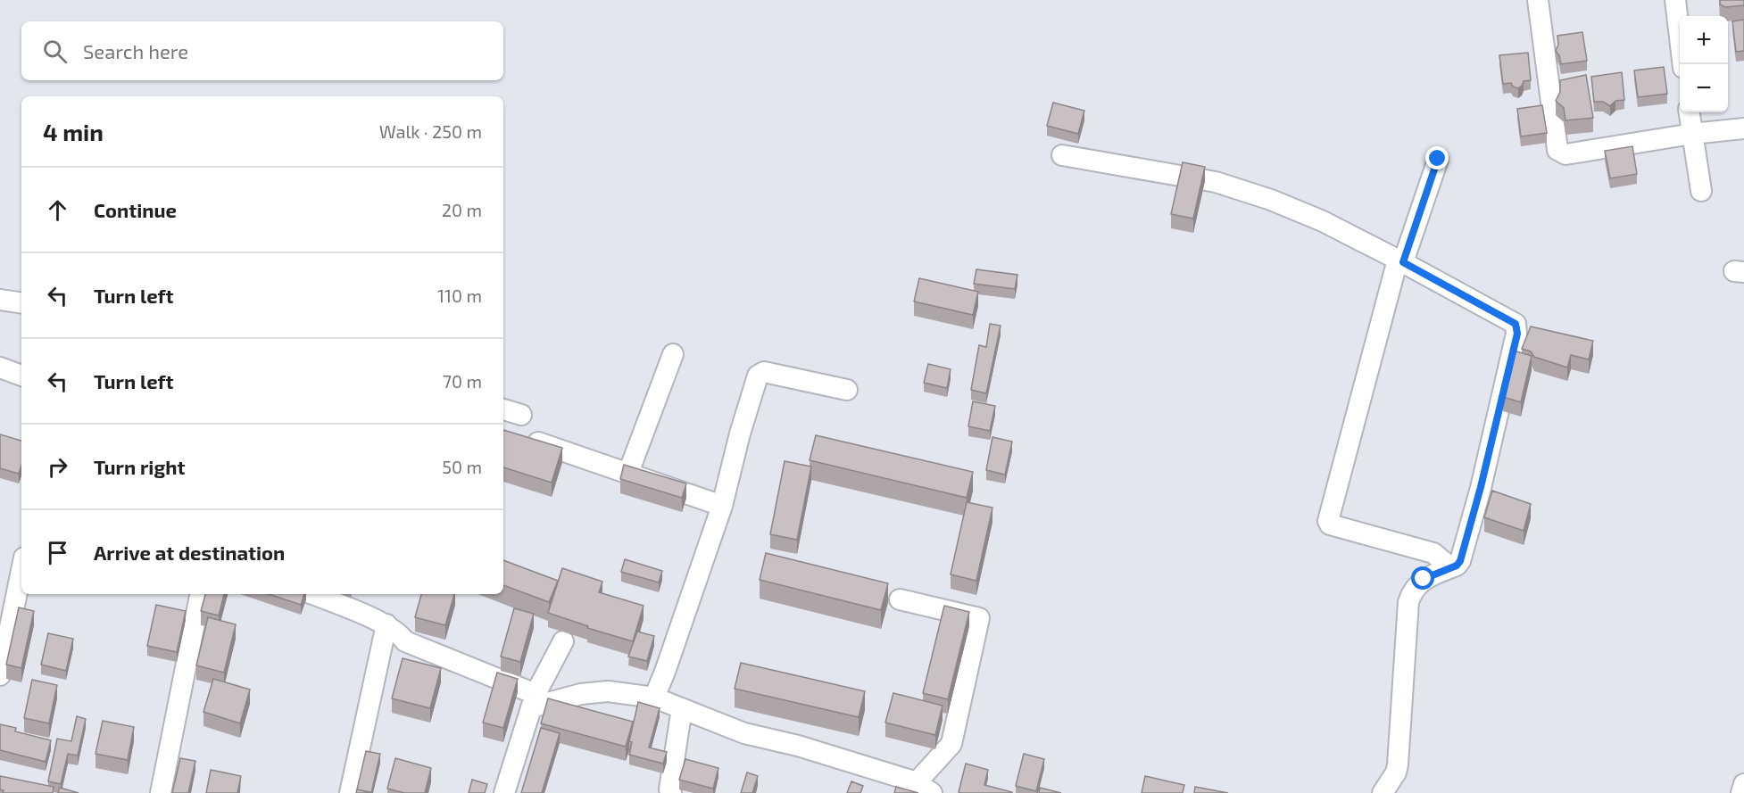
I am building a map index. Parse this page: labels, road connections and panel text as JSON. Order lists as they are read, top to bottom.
{
  "page": {
    "map_buttons": ["+", "−"],
    "search": "Search here",
    "heading": ["4 min", "Walk · 250 m"],
    "list": [
      ["Continue", "20 m"],
      ["Turn left", "110 m"],
      ["Turn left", "70 m"],
      ["Turn right", "50 m"],
      "Arrive at destination"
    ]
  }
}
